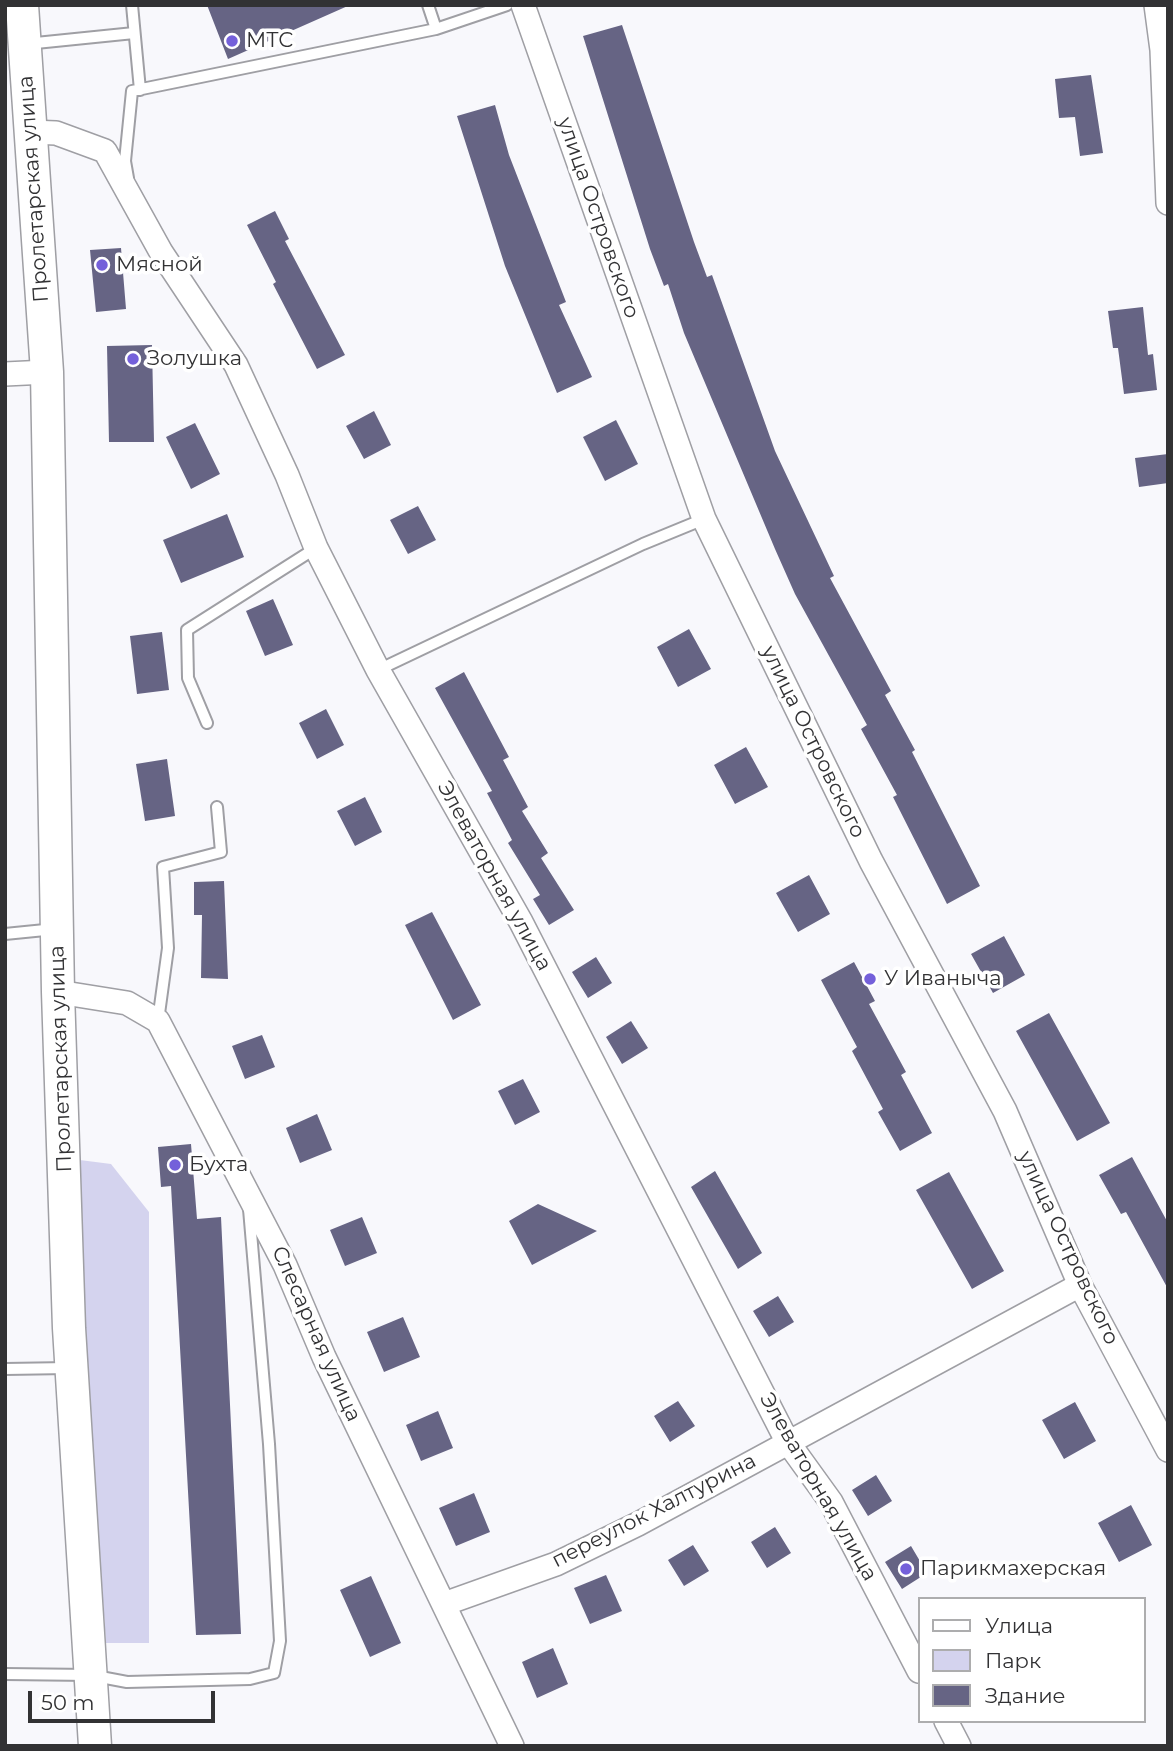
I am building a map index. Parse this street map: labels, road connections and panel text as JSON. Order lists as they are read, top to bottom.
{
  "streets": {
    "main road": ["Пролетарская улица"],
    "street": [
      "улица Островского",
      "Элеваторная улица",
      "Слесарная улица",
      "переулок Халтурина"
    ]
  },
  "crossings": [
    ["Пролетарская улица", "Элеваторная улица"],
    ["улица Островского", "переулок Халтурина"],
    ["Элеваторная улица", "переулок Халтурина"],
    ["Слесарная улица", "переулок Халтурина"]
  ],
  "places": [
    "МТС",
    "Мясной",
    "Золушка",
    "У Иваныча",
    "Бухта",
    "Парикмахерская"
  ],
  "legend": ["Улица", "Парк", "Здание"],
  "scale_bar": "50 m"
}
